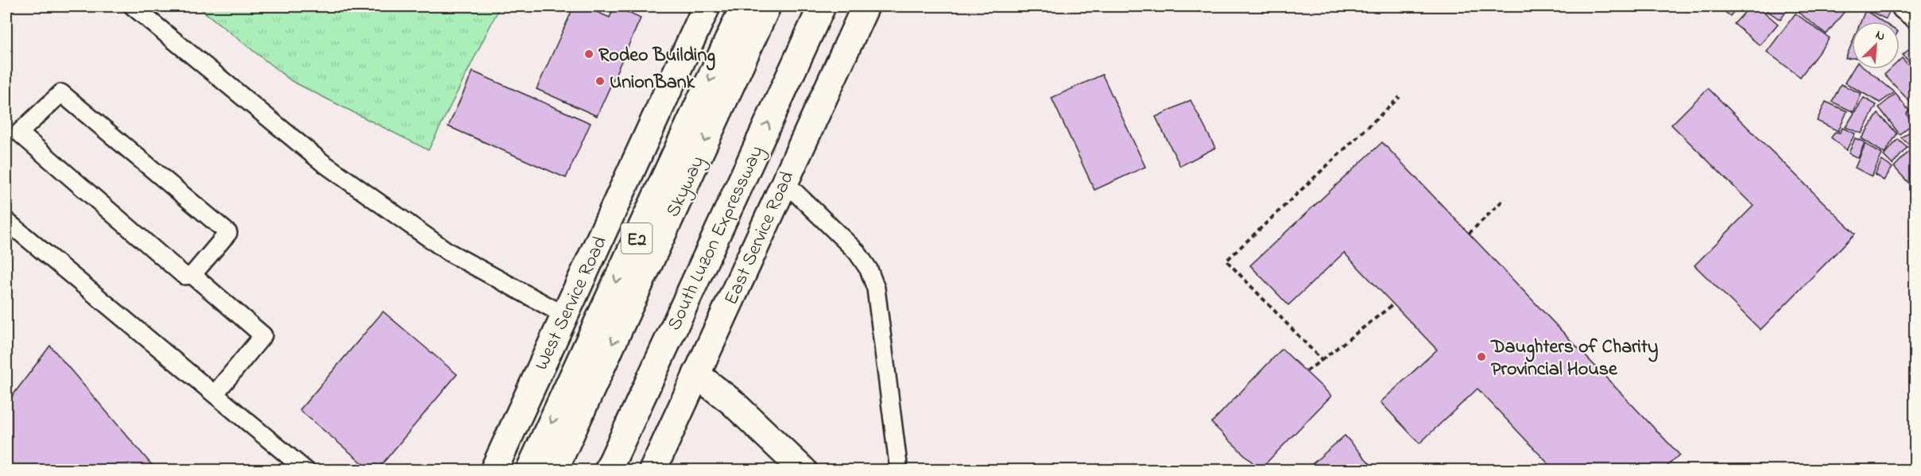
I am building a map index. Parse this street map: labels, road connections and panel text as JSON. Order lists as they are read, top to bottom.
{
  "streets": {
    "main road": [
      "Skyway",
      "South Luzon Expressway",
      "East Service Road",
      "E2",
      "West Service Road"
    ]
  },
  "places": ["Rodeo Building", "UnionBank", "Daughters of Charity Provincial House"],
  "north": "top right"
}
